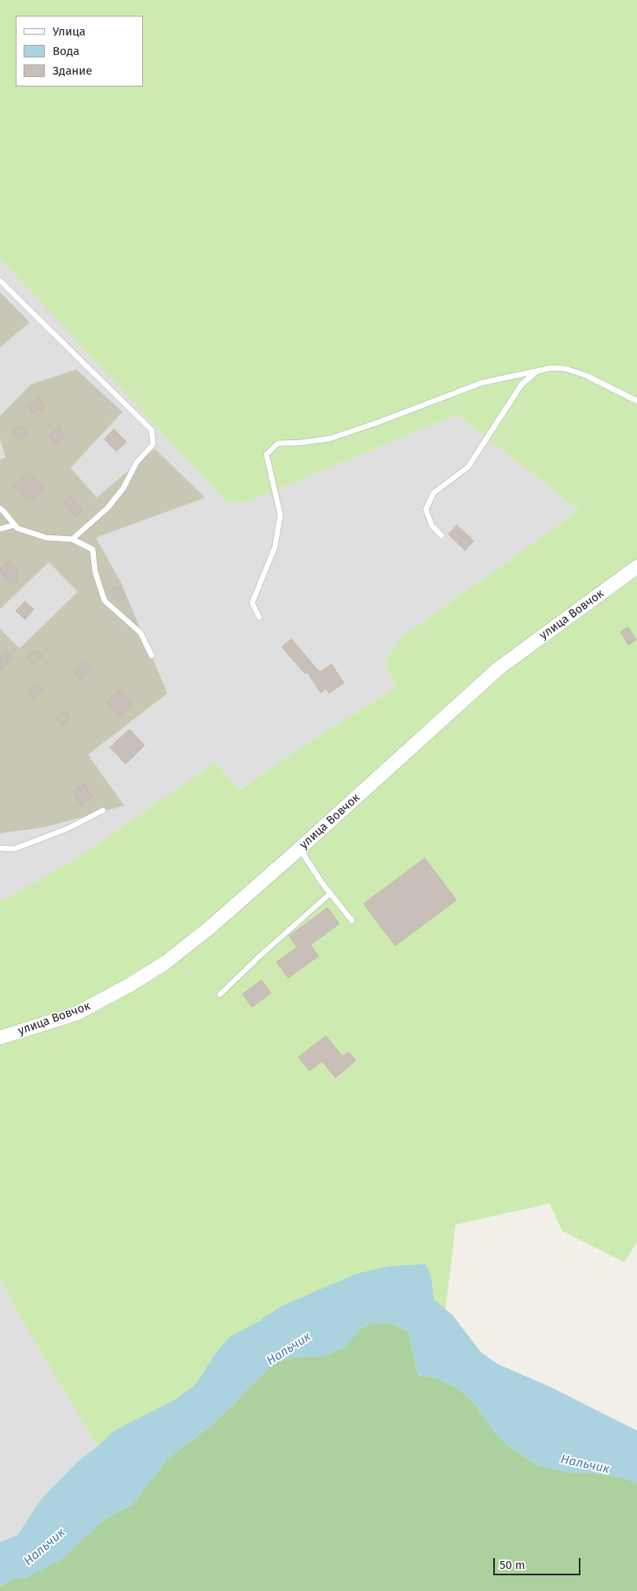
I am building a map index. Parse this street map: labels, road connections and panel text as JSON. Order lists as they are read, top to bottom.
{
  "streets": {
    "street": ["улица Вовчок"]
  },
  "water": ["Нальчик"],
  "legend": ["Улица", "Вода", "Здание"],
  "scale_bar": "50 m"
}
